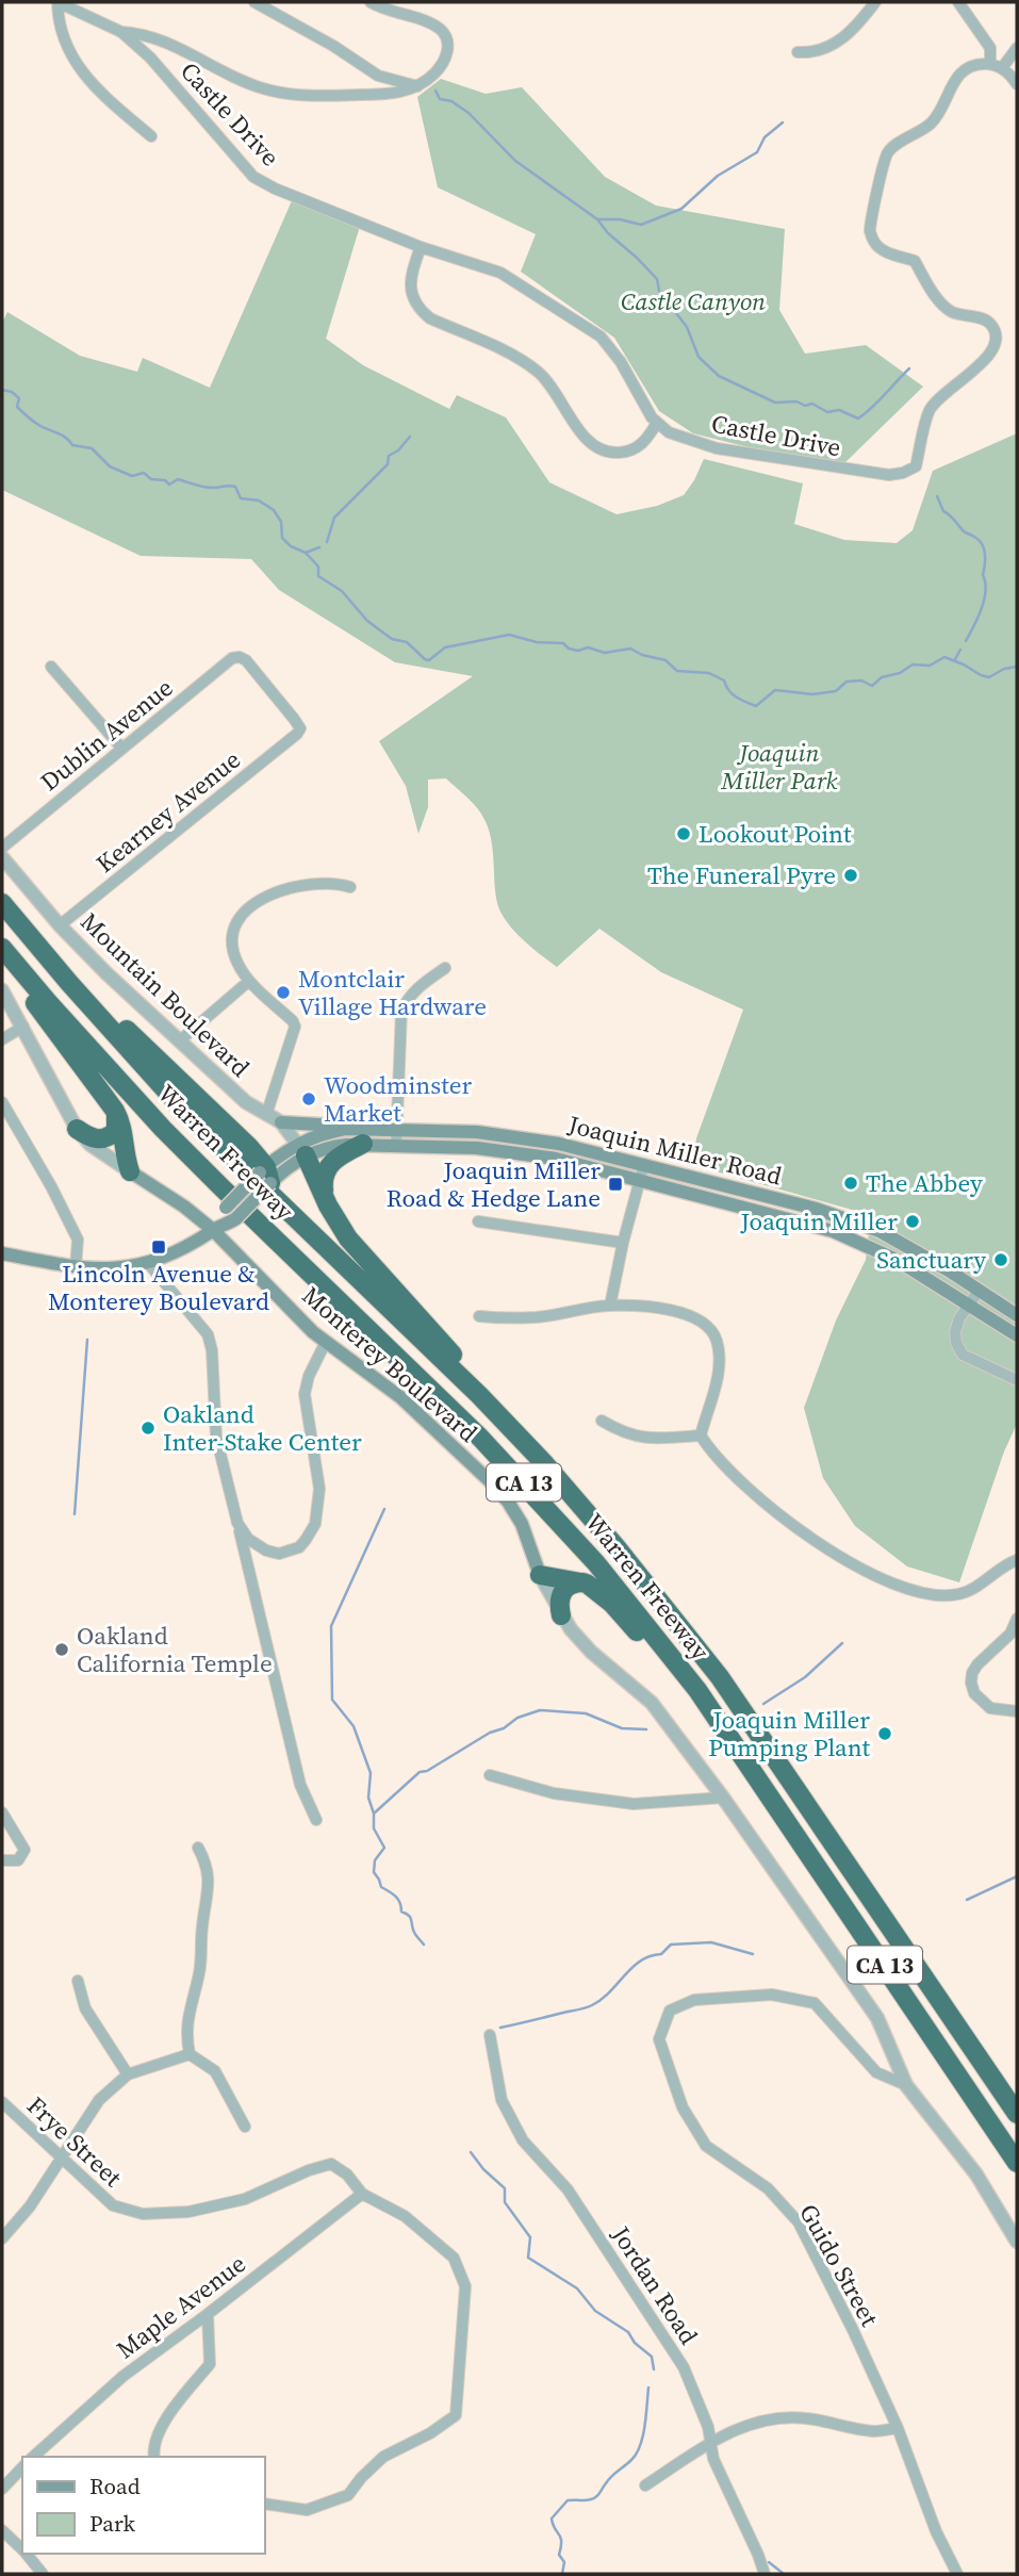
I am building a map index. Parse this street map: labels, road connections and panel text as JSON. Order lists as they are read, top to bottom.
{
  "streets": {
    "highway": ["Warren Freeway", "CA 13"],
    "main road": ["Joaquin Miller Road", "Monterey Boulevard"],
    "street": [
      "Castle Drive",
      "Dublin Avenue",
      "Kearney Avenue",
      "Mountain Boulevard",
      "Frye Street",
      "Guido Street",
      "Jordan Road",
      "Maple Avenue"
    ]
  },
  "crossings": [
    ["Dublin Avenue", "Kearney Avenue"],
    ["Kearney Avenue", "Mountain Boulevard"],
    ["Mountain Boulevard", "Joaquin Miller Road"],
    ["Monterey Boulevard", "Guido Street"],
    ["Frye Street", "Maple Avenue"]
  ],
  "parks": ["Castle Canyon", "Joaquin Miller Park"],
  "places": {
    "other": [
      "Lookout Point",
      "The Funeral Pyre",
      "Montclair Village Hardware",
      "Woodminster Market",
      "The Abbey",
      "Joaquin Miller",
      "Sanctuary",
      "Oakland Inter-Stake Center",
      "Oakland California Temple",
      "Joaquin Miller Pumping Plant"
    ],
    "transit": ["Joaquin Miller Road & Hedge Lane", "Lincoln Avenue & Monterey Boulevard"]
  },
  "legend": ["Road", "Park"]
}
